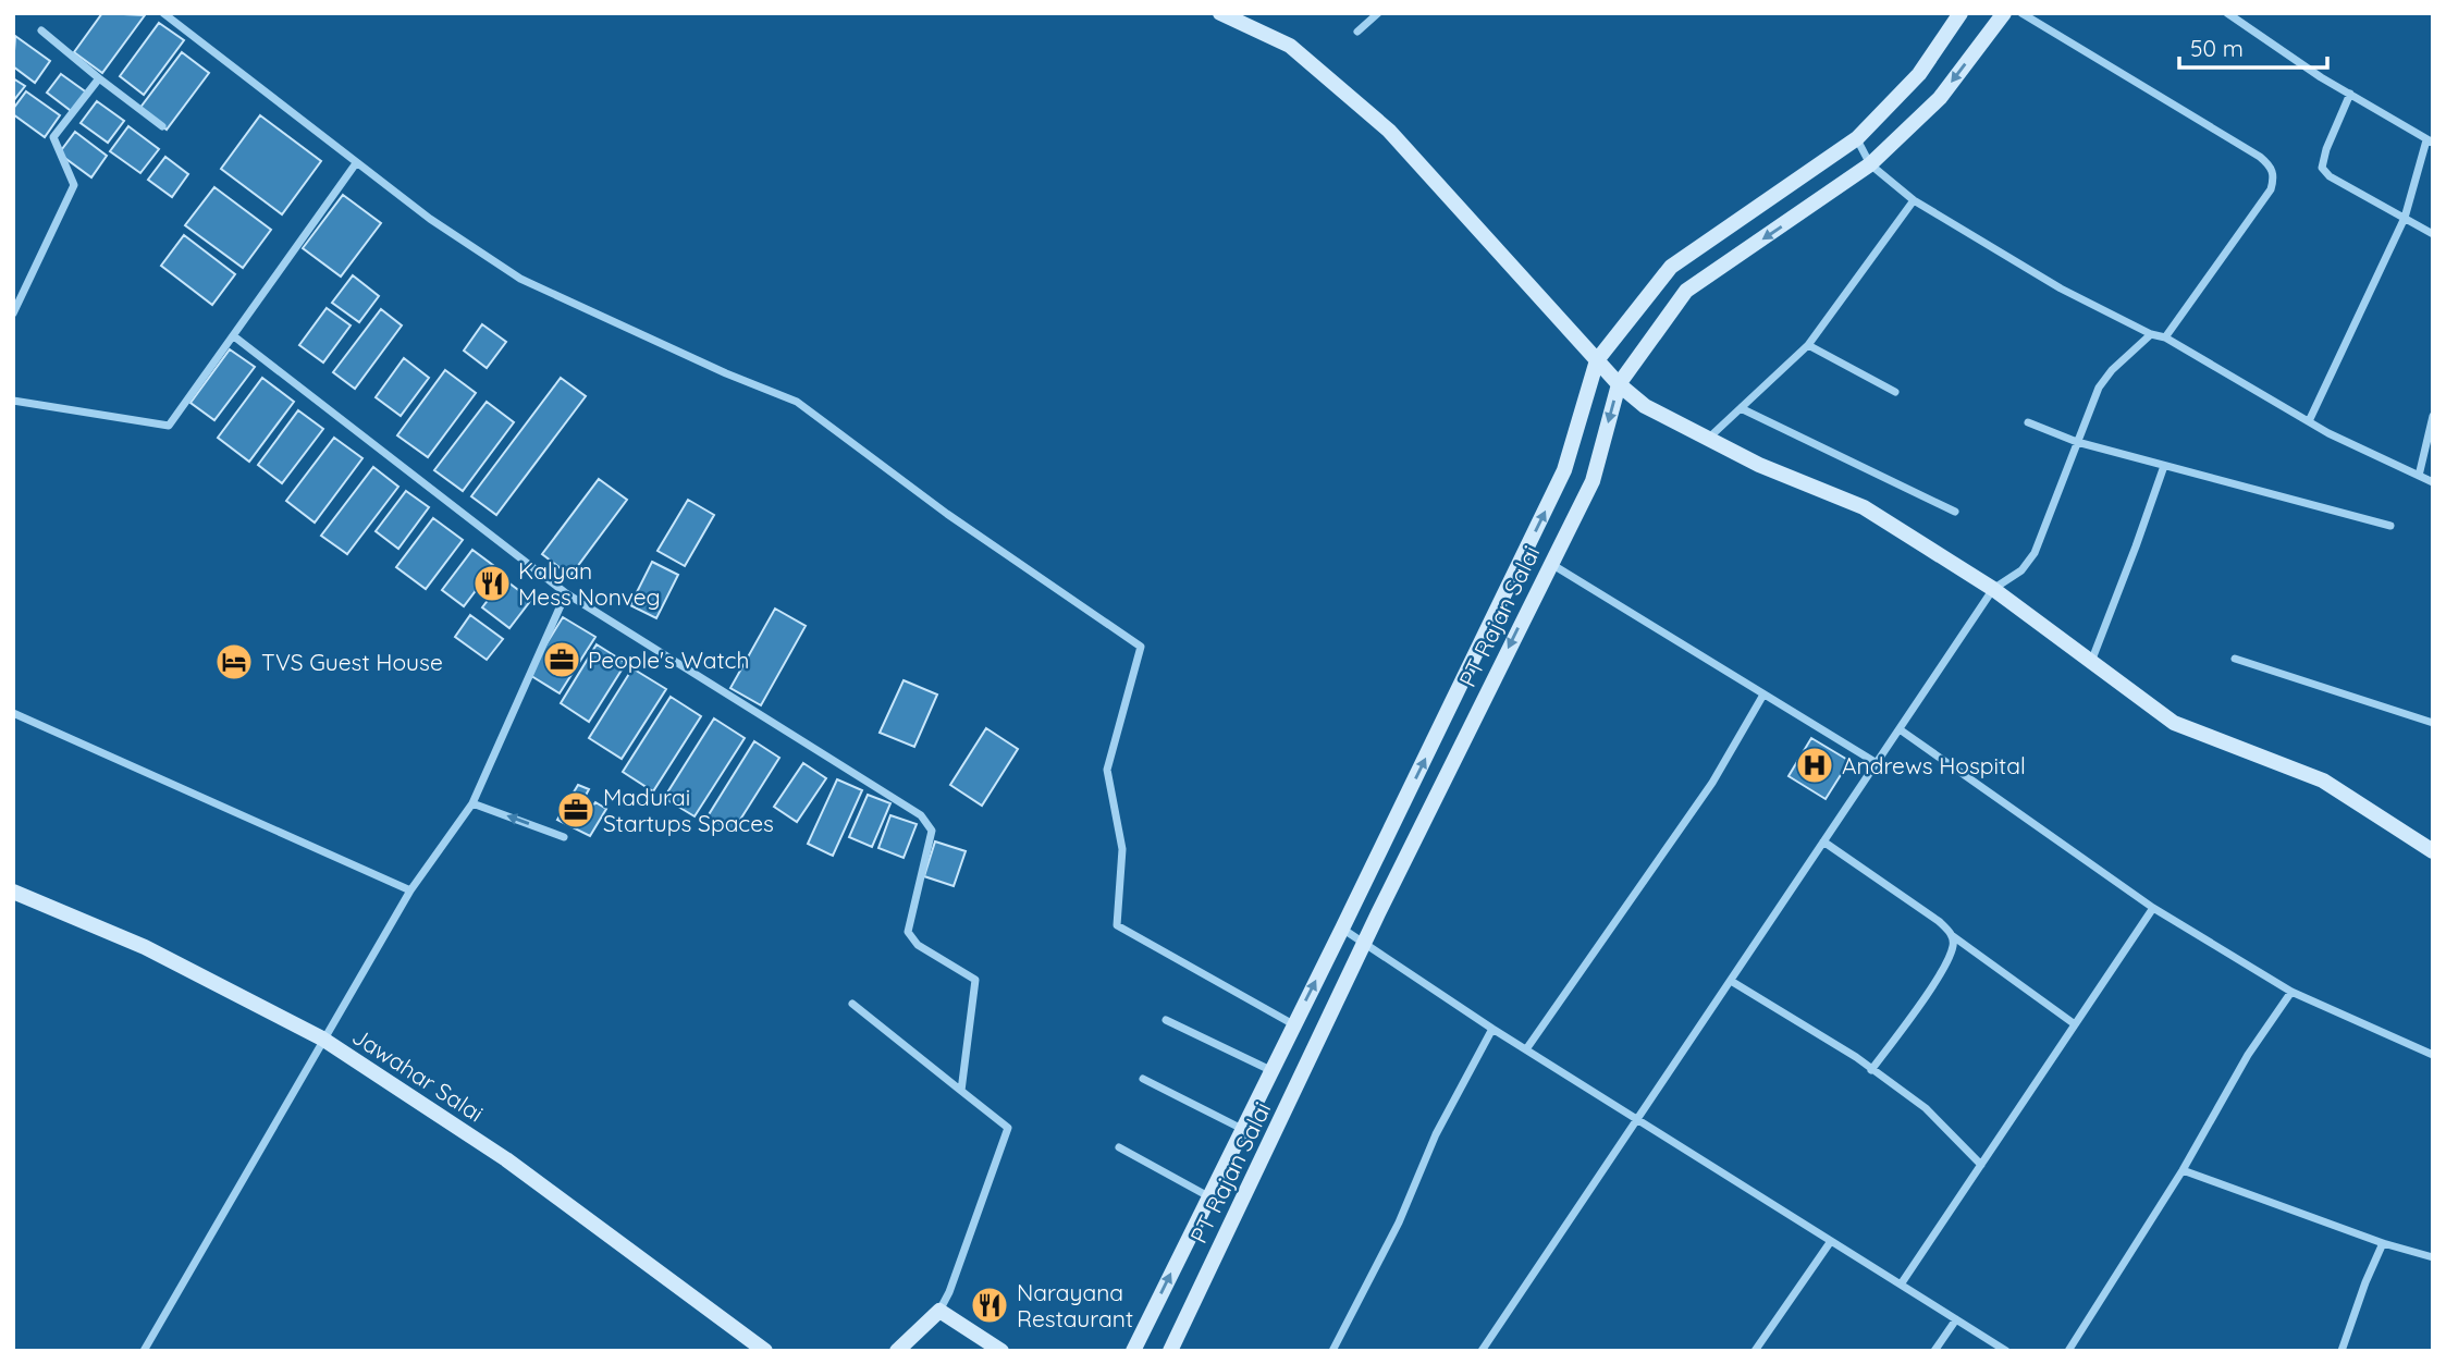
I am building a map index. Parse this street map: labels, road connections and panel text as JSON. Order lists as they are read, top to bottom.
{
  "streets": {
    "main road": ["PT Rajan Salai", "Jawahar Salai"]
  },
  "places": {
    "restaurant": ["Kalyan Mess Nonveg", "Narayana Restaurant"],
    "office": ["People's Watch", "Madurai Startups Spaces"],
    "hotel": ["TVS Guest House"],
    "hospital": ["Andrews Hospital"]
  },
  "scale_bar": "50 m"
}
